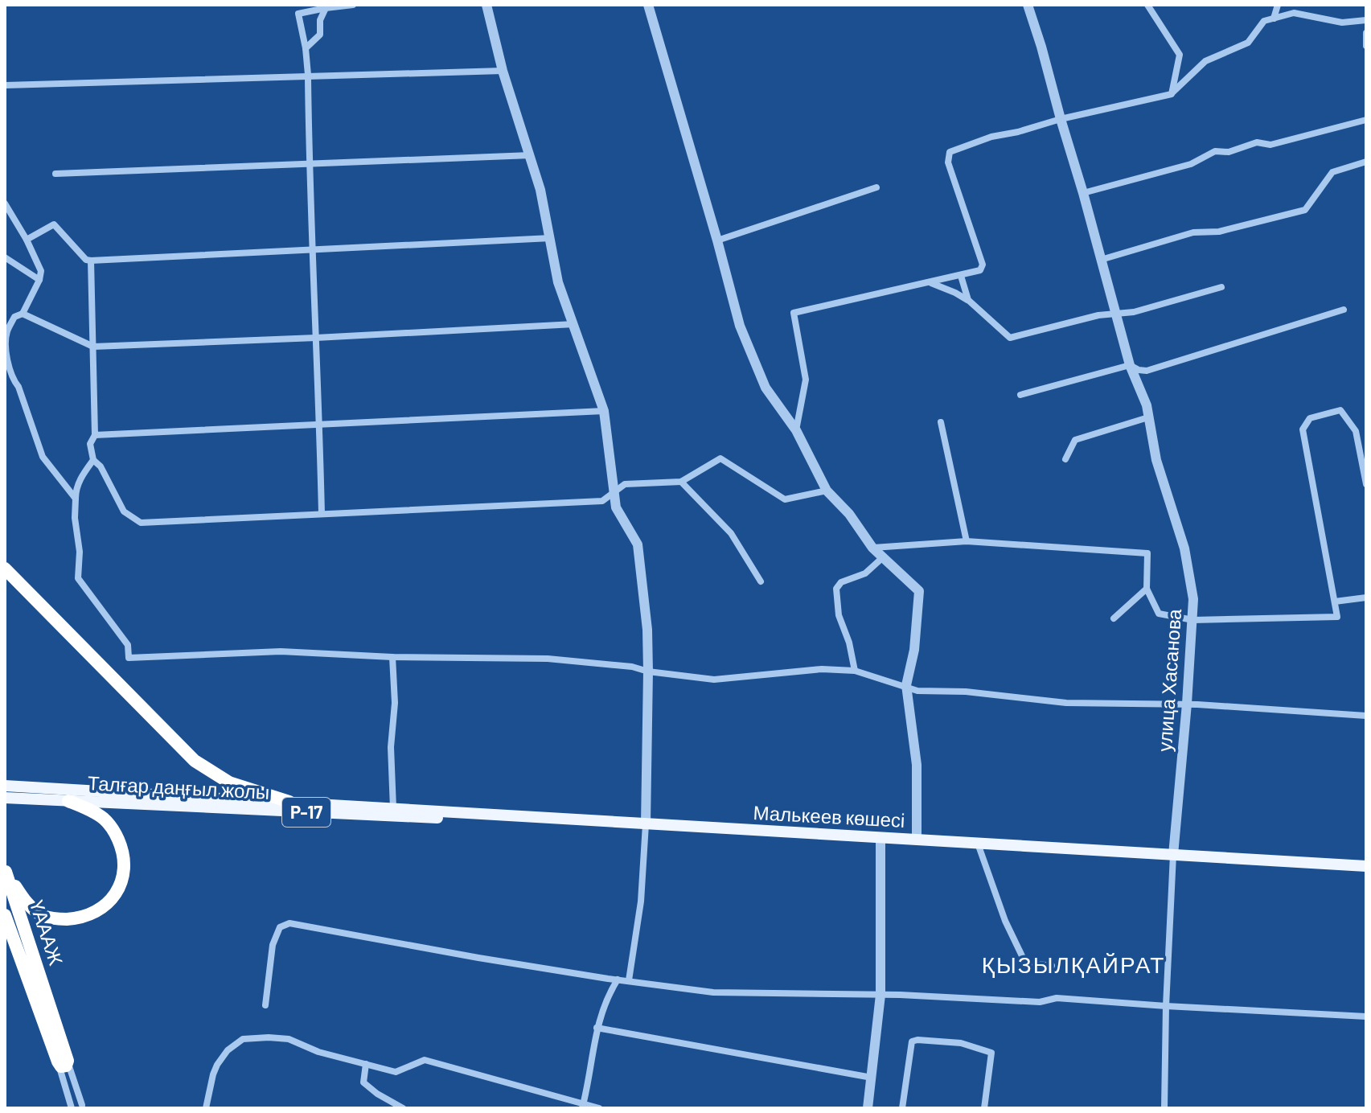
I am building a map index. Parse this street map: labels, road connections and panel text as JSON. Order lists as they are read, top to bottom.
{
  "streets": {
    "highway": ["ҮАААЖ"],
    "main road": ["Талғар даңғыл жолы", "P-17", "Малькеев көшесі"],
    "street": ["улица Хасанова"]
  },
  "crossings": [
    ["улица Хасанова", "Малькеев көшесі"],
    ["Талғар даңғыл жолы", "Малькеев көшесі"]
  ],
  "districts": ["ҚЫЗЫЛҚАЙРАТ"]
}
